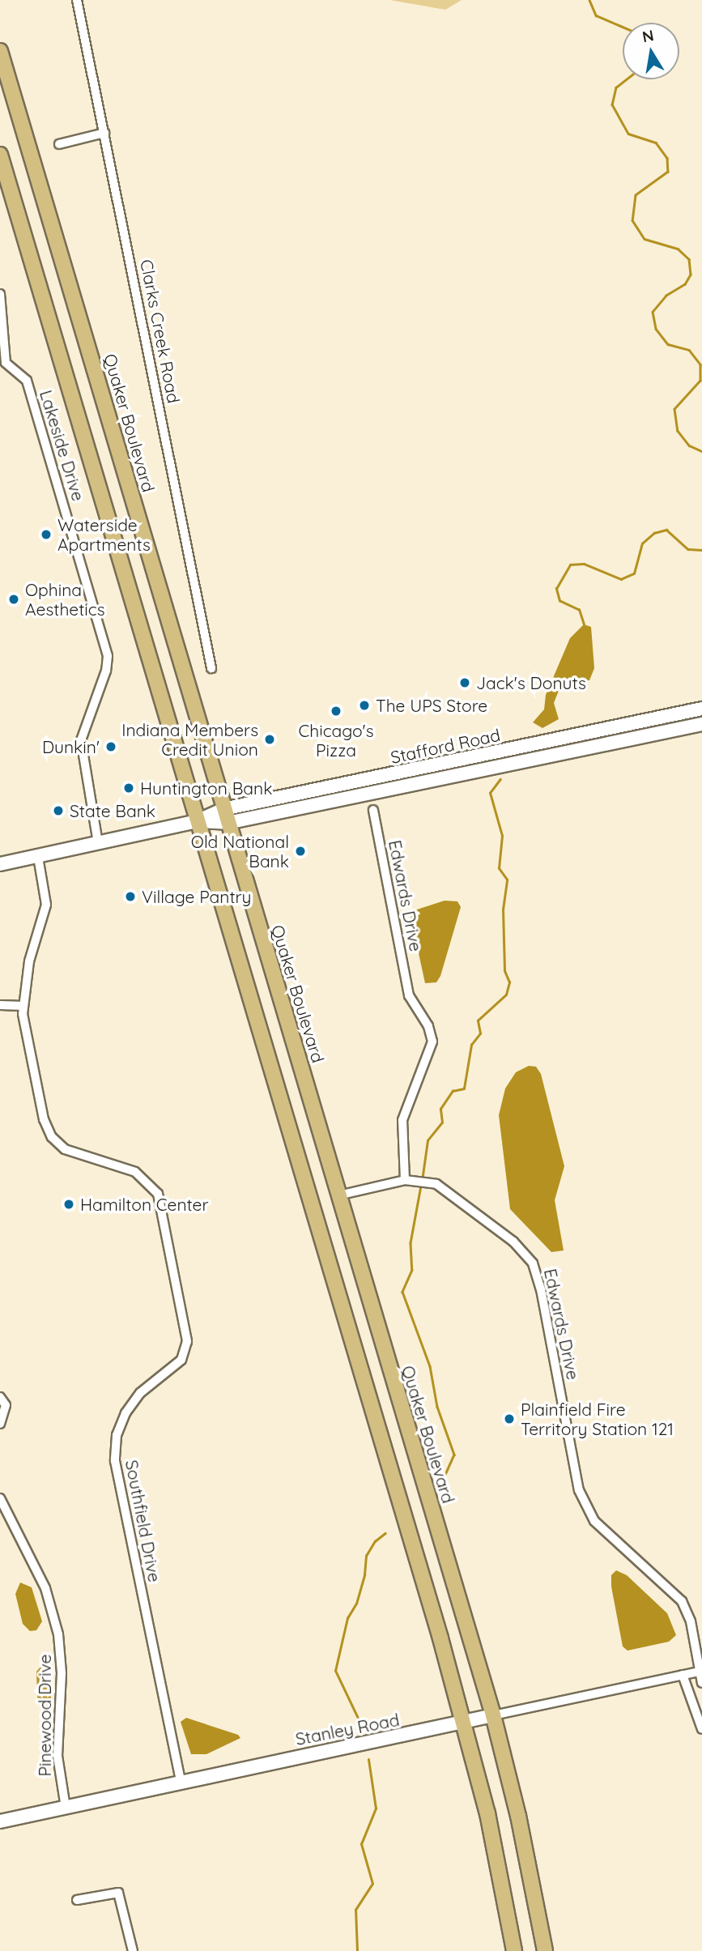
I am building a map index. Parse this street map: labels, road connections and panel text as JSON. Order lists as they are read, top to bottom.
{
  "streets": {
    "main road": ["Quaker Boulevard", "Stafford Road", "Stanley Road"],
    "street": [
      "Clarks Creek Road",
      "Lakeside Drive",
      "Edwards Drive",
      "Southfield Drive",
      "Pinewood Drive"
    ]
  },
  "crossings": [
    ["Quaker Boulevard", "Stafford Road"],
    ["Quaker Boulevard", "Edwards Drive"],
    ["Quaker Boulevard", "Stanley Road"],
    ["Lakeside Drive", "Stafford Road"],
    ["Stafford Road", "Southfield Drive"],
    ["Edwards Drive", "Stanley Road"],
    ["Southfield Drive", "Stanley Road"],
    ["Pinewood Drive", "Stanley Road"]
  ],
  "places": [
    "Waterside Apartments",
    "Ophina Aesthetics",
    "Jack's Donuts",
    "The UPS Store",
    "Chicago's Pizza",
    "Indiana Members Credit Union",
    "Dunkin'",
    "Huntington Bank",
    "State Bank",
    "Old National Bank",
    "Village Pantry",
    "Hamilton Center",
    "Plainfield Fire Territory Station 121"
  ],
  "north": "top"
}
